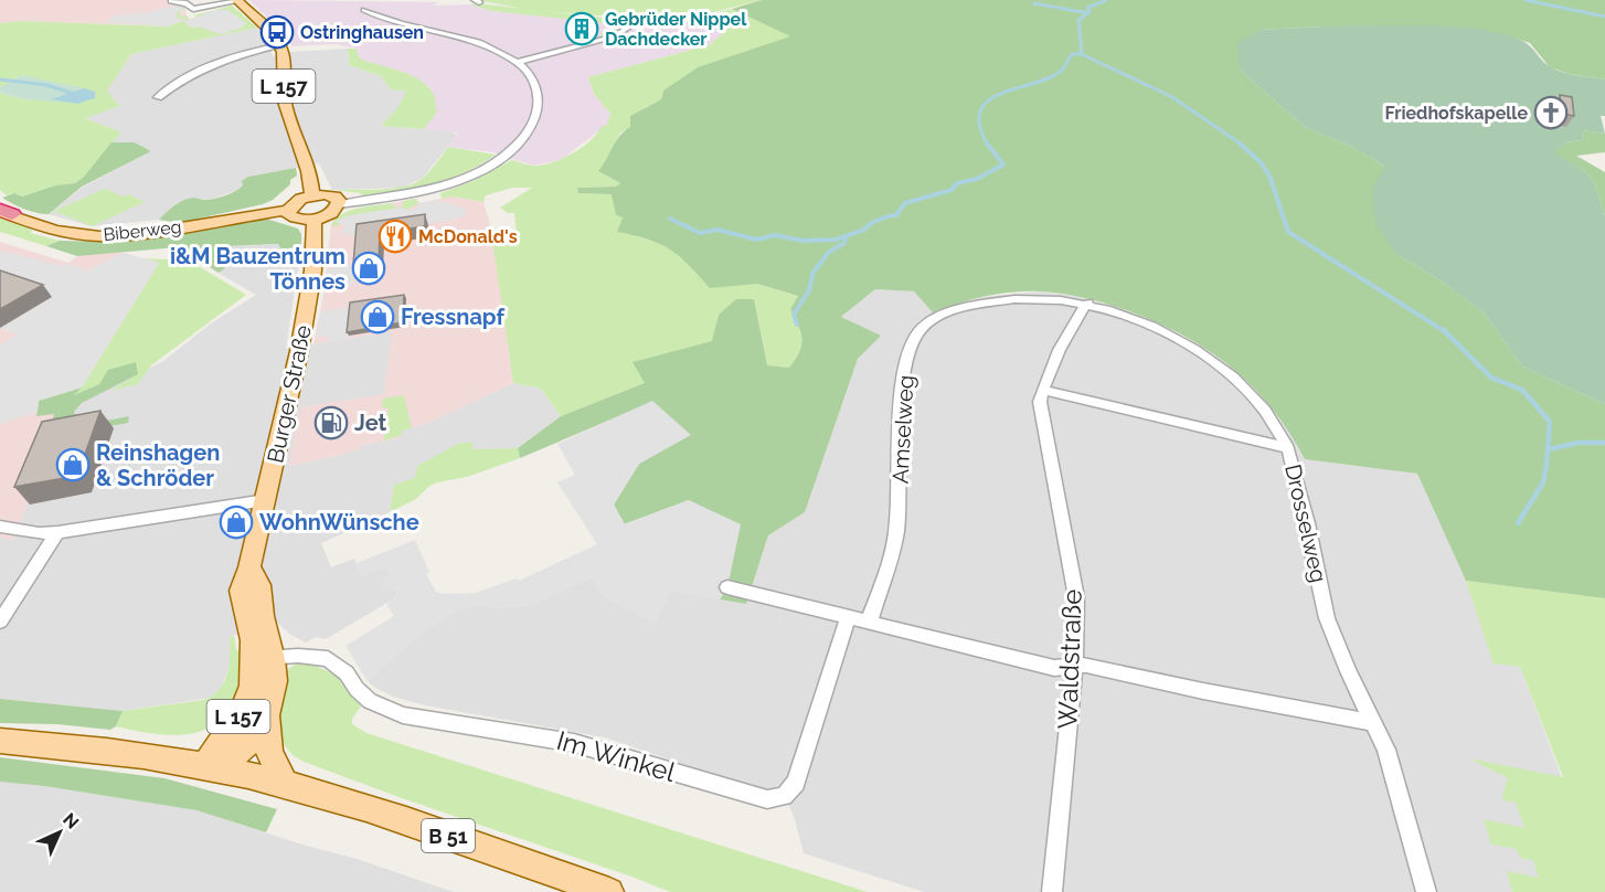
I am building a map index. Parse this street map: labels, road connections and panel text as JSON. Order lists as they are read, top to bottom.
{
  "streets": {
    "main road": [
      "L 157",
      "Biberweg",
      "Burger Straße",
      "B 51"
    ],
    "street": [
      "Amselweg",
      "Drosselweg",
      "Waldstraße",
      "Im Winkel"
    ]
  },
  "crossings": [
    ["Burger Straße", "Im Winkel"],
    ["Burger Straße", "B 51"],
    ["Amselweg", "Drosselweg"],
    ["Drosselweg", "Waldstraße"]
  ],
  "places": {
    "building": ["Gebrüder Nippel Dachdecker"],
    "bus stop": ["Ostringhausen"],
    "church": ["Friedhofskapelle"],
    "restaurant": ["McDonald's"],
    "shop": [
      "i&M Bauzentrum Tönnes",
      "Fressnapf",
      "Reinshagen & Schröder",
      "WohnWünsche"
    ],
    "fuel station": ["Jet"]
  },
  "north": "top right"
}
